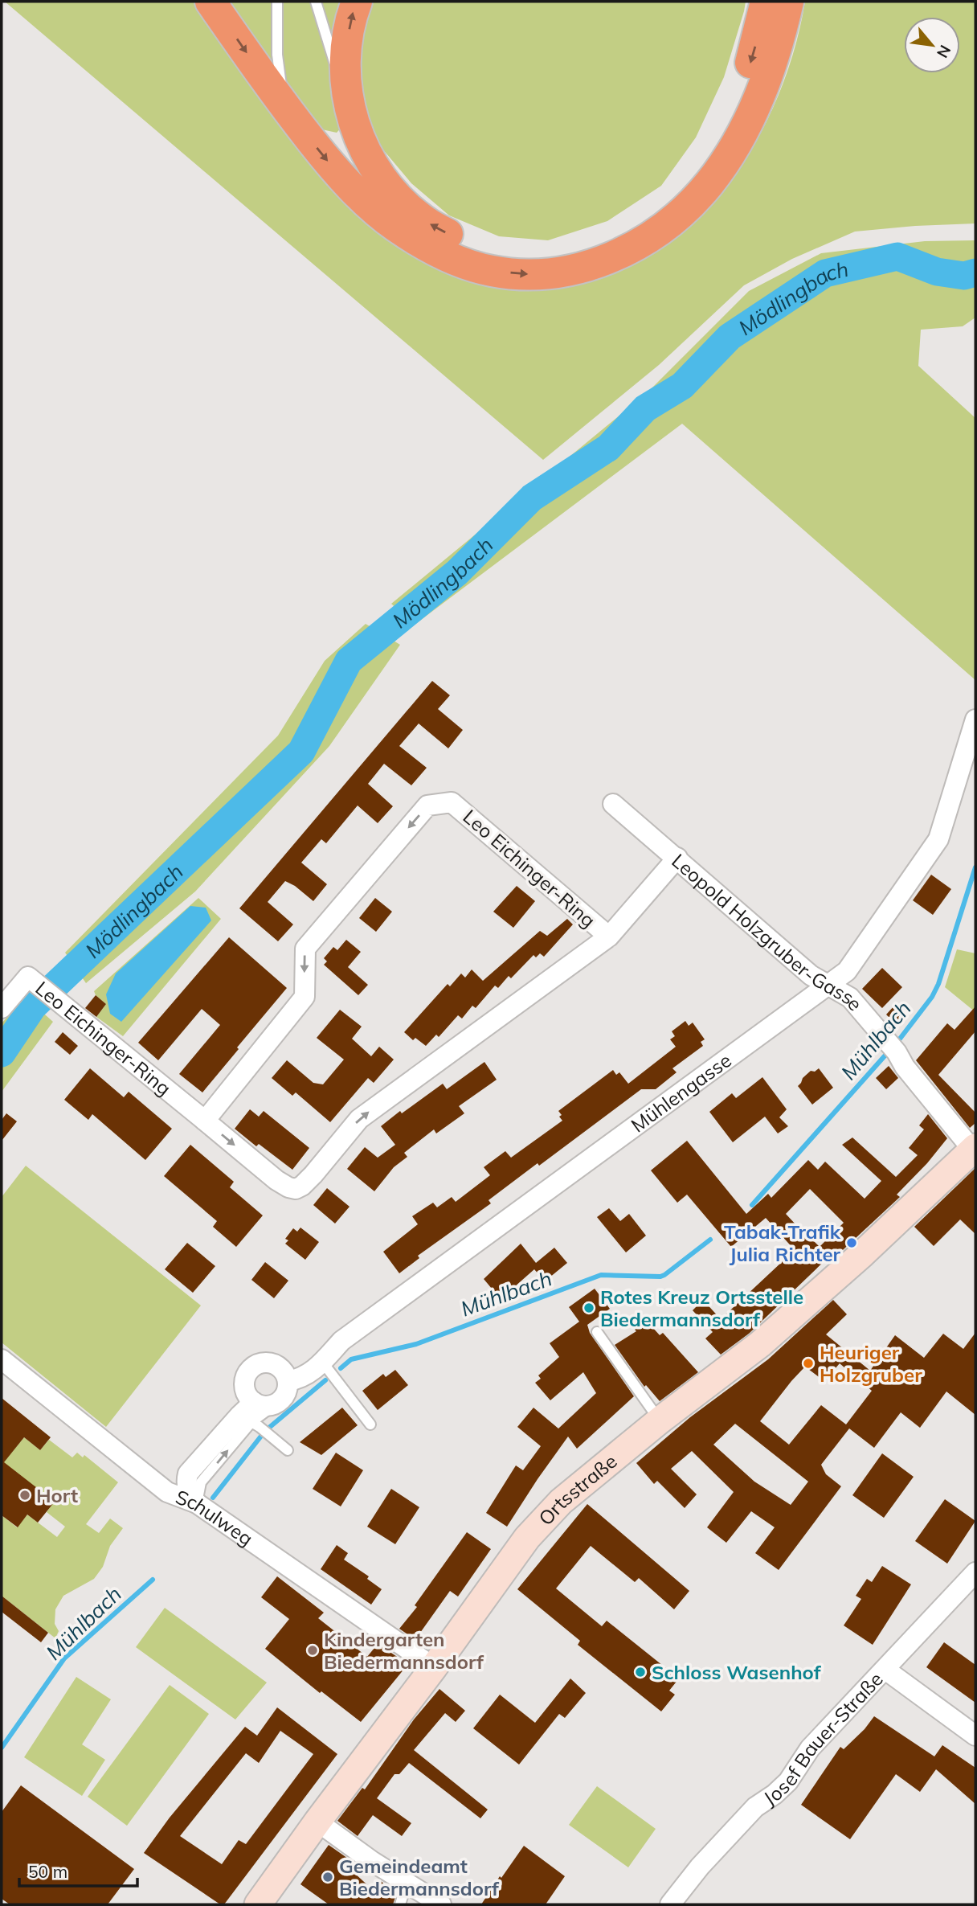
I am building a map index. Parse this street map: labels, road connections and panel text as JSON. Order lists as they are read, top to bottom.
{
  "streets": {
    "street": [
      "Leo Eichinger-Ring",
      "Leopold Holzgruber-Gasse",
      "Mühlengasse",
      "Ortsstraße",
      "Schulweg",
      "Josef Bauer-Straße"
    ]
  },
  "crossings": [
    ["Leopold Holzgruber-Gasse", "Mühlengasse"],
    ["Leopold Holzgruber-Gasse", "Ortsstraße"],
    ["Ortsstraße", "Schulweg"]
  ],
  "water": ["Mödlingbach", "Mühlbach"],
  "places": [
    "Tabak-Trafik Julia Richter",
    "Rotes Kreuz Ortsstelle Biedermannsdorf",
    "Heuriger Holzgruber",
    "Hort",
    "Kindergarten Biedermannsdorf",
    "Schloss Wasenhof",
    "Gemeindeamt Biedermannsdorf"
  ],
  "scale_bar": "50 m",
  "north": "bottom right"
}
